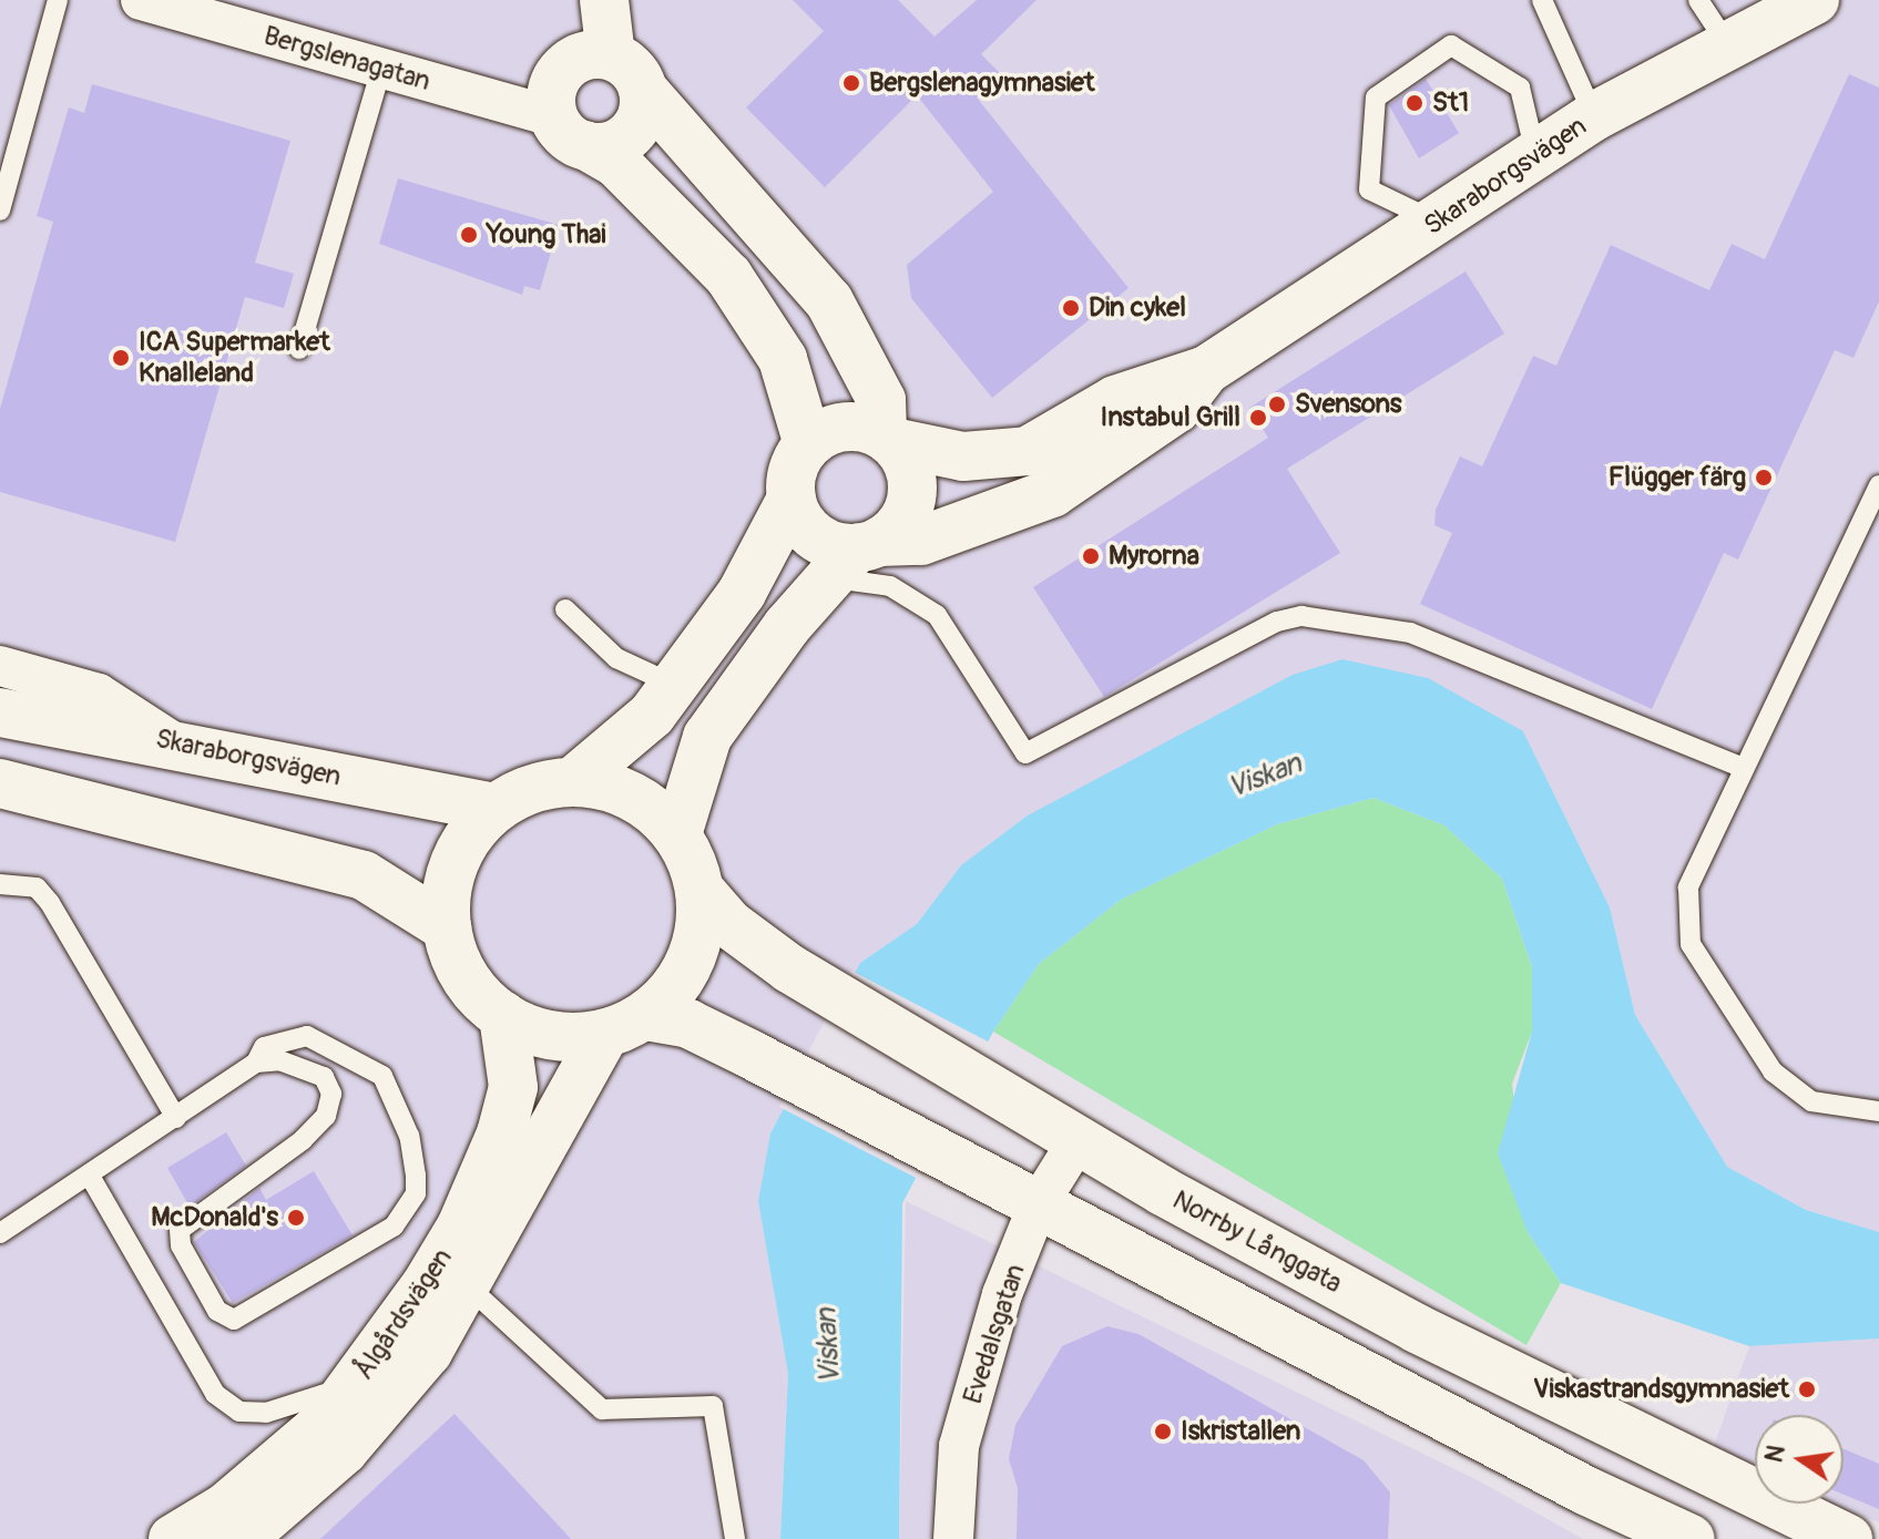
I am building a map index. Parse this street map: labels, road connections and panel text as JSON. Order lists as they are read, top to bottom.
{
  "streets": {
    "street": [
      "Bergslenagatan",
      "Skaraborgsvägen",
      "Norrby Långgata",
      "Ålgårdsvägen",
      "Evedalsgatan"
    ]
  },
  "crossings": [
    ["Bergslenagatan", "Skaraborgsvägen"],
    ["Skaraborgsvägen", "Norrby Långgata"],
    ["Skaraborgsvägen", "Ålgårdsvägen"],
    ["Norrby Långgata", "Ålgårdsvägen"],
    ["Norrby Långgata", "Evedalsgatan"]
  ],
  "water": ["Viskan"],
  "places": [
    "Bergslenagymnasiet",
    "St1",
    "Young Thai",
    "Din cykel",
    "ICA Supermarket Knalleland",
    "Svensons",
    "Instabul Grill",
    "Flügger färg",
    "Myrorna",
    "McDonald's",
    "Viskastrandsgymnasiet",
    "Iskristallen"
  ],
  "north": "left"
}
